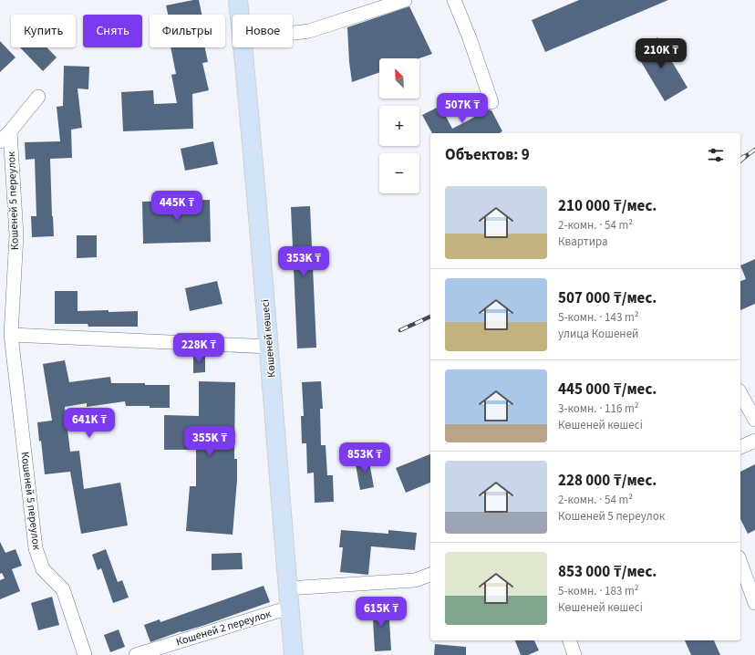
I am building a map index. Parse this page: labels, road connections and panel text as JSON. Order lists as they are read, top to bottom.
{
  "streets": {
    "main road": ["Көшеней көшесі"],
    "street": ["Кошеней 5 переулок", "Кошеней 2 переулок"]
  },
  "crossings": [
    ["Көшеней көшесі", "Кошеней 2 переулок"]
  ],
  "north": "top left",
  "page": {
    "chip": [
      "Купить",
      "Снять",
      "Фильтры",
      "Новое"
    ],
    "price": [
      "210K ₸",
      "507K ₸",
      "445K ₸",
      "353K ₸",
      "228K ₸",
      "641K ₸",
      "355K ₸",
      "853K ₸",
      "615K ₸"
    ],
    "map_buttons": ["+", "−"],
    "heading": "Объектов: 9",
    "list": [
      {
        "name": "210 000 ₸/мес.",
        "note": "2-комн. · 54 m² · Квартира"
      },
      {
        "name": "507 000 ₸/мес.",
        "note": "5-комн. · 143 m² · улица Кошеней"
      },
      {
        "name": "445 000 ₸/мес.",
        "note": "3-комн. · 116 m² · Көшеней көшесі"
      },
      {
        "name": "228 000 ₸/мес.",
        "note": "2-комн. · 54 m² · Кошеней 5 переулок"
      },
      {
        "name": "853 000 ₸/мес.",
        "note": "5-комн. · 183 m² · Көшеней көшесі"
      }
    ]
  }
}
